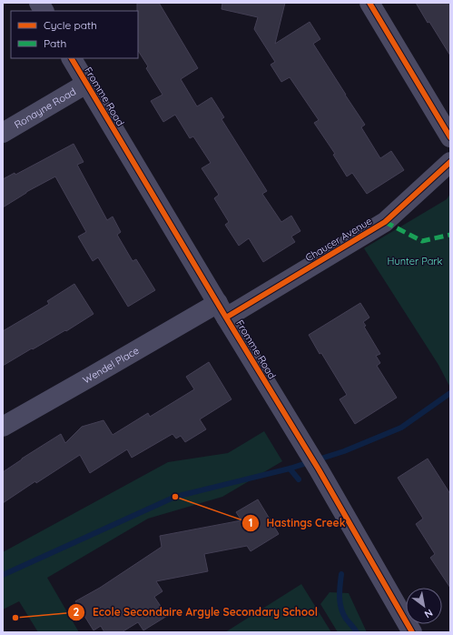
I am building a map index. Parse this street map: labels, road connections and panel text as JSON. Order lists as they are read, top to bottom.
{
  "streets": {
    "street": [
      "Fromme Road",
      "Ronayne Road",
      "Chaucer Avenue",
      "Wendel Place"
    ]
  },
  "crossings": [
    ["Fromme Road", "Ronayne Road"],
    ["Fromme Road", "Chaucer Avenue"],
    ["Fromme Road", "Wendel Place"],
    ["Chaucer Avenue", "Wendel Place"]
  ],
  "parks": ["Hunter Park"],
  "places": ["Hastings Creek", "Ecole Secondaire Argyle Secondary School"],
  "legend": ["Cycle path", "Path"],
  "north": "bottom right"
}
